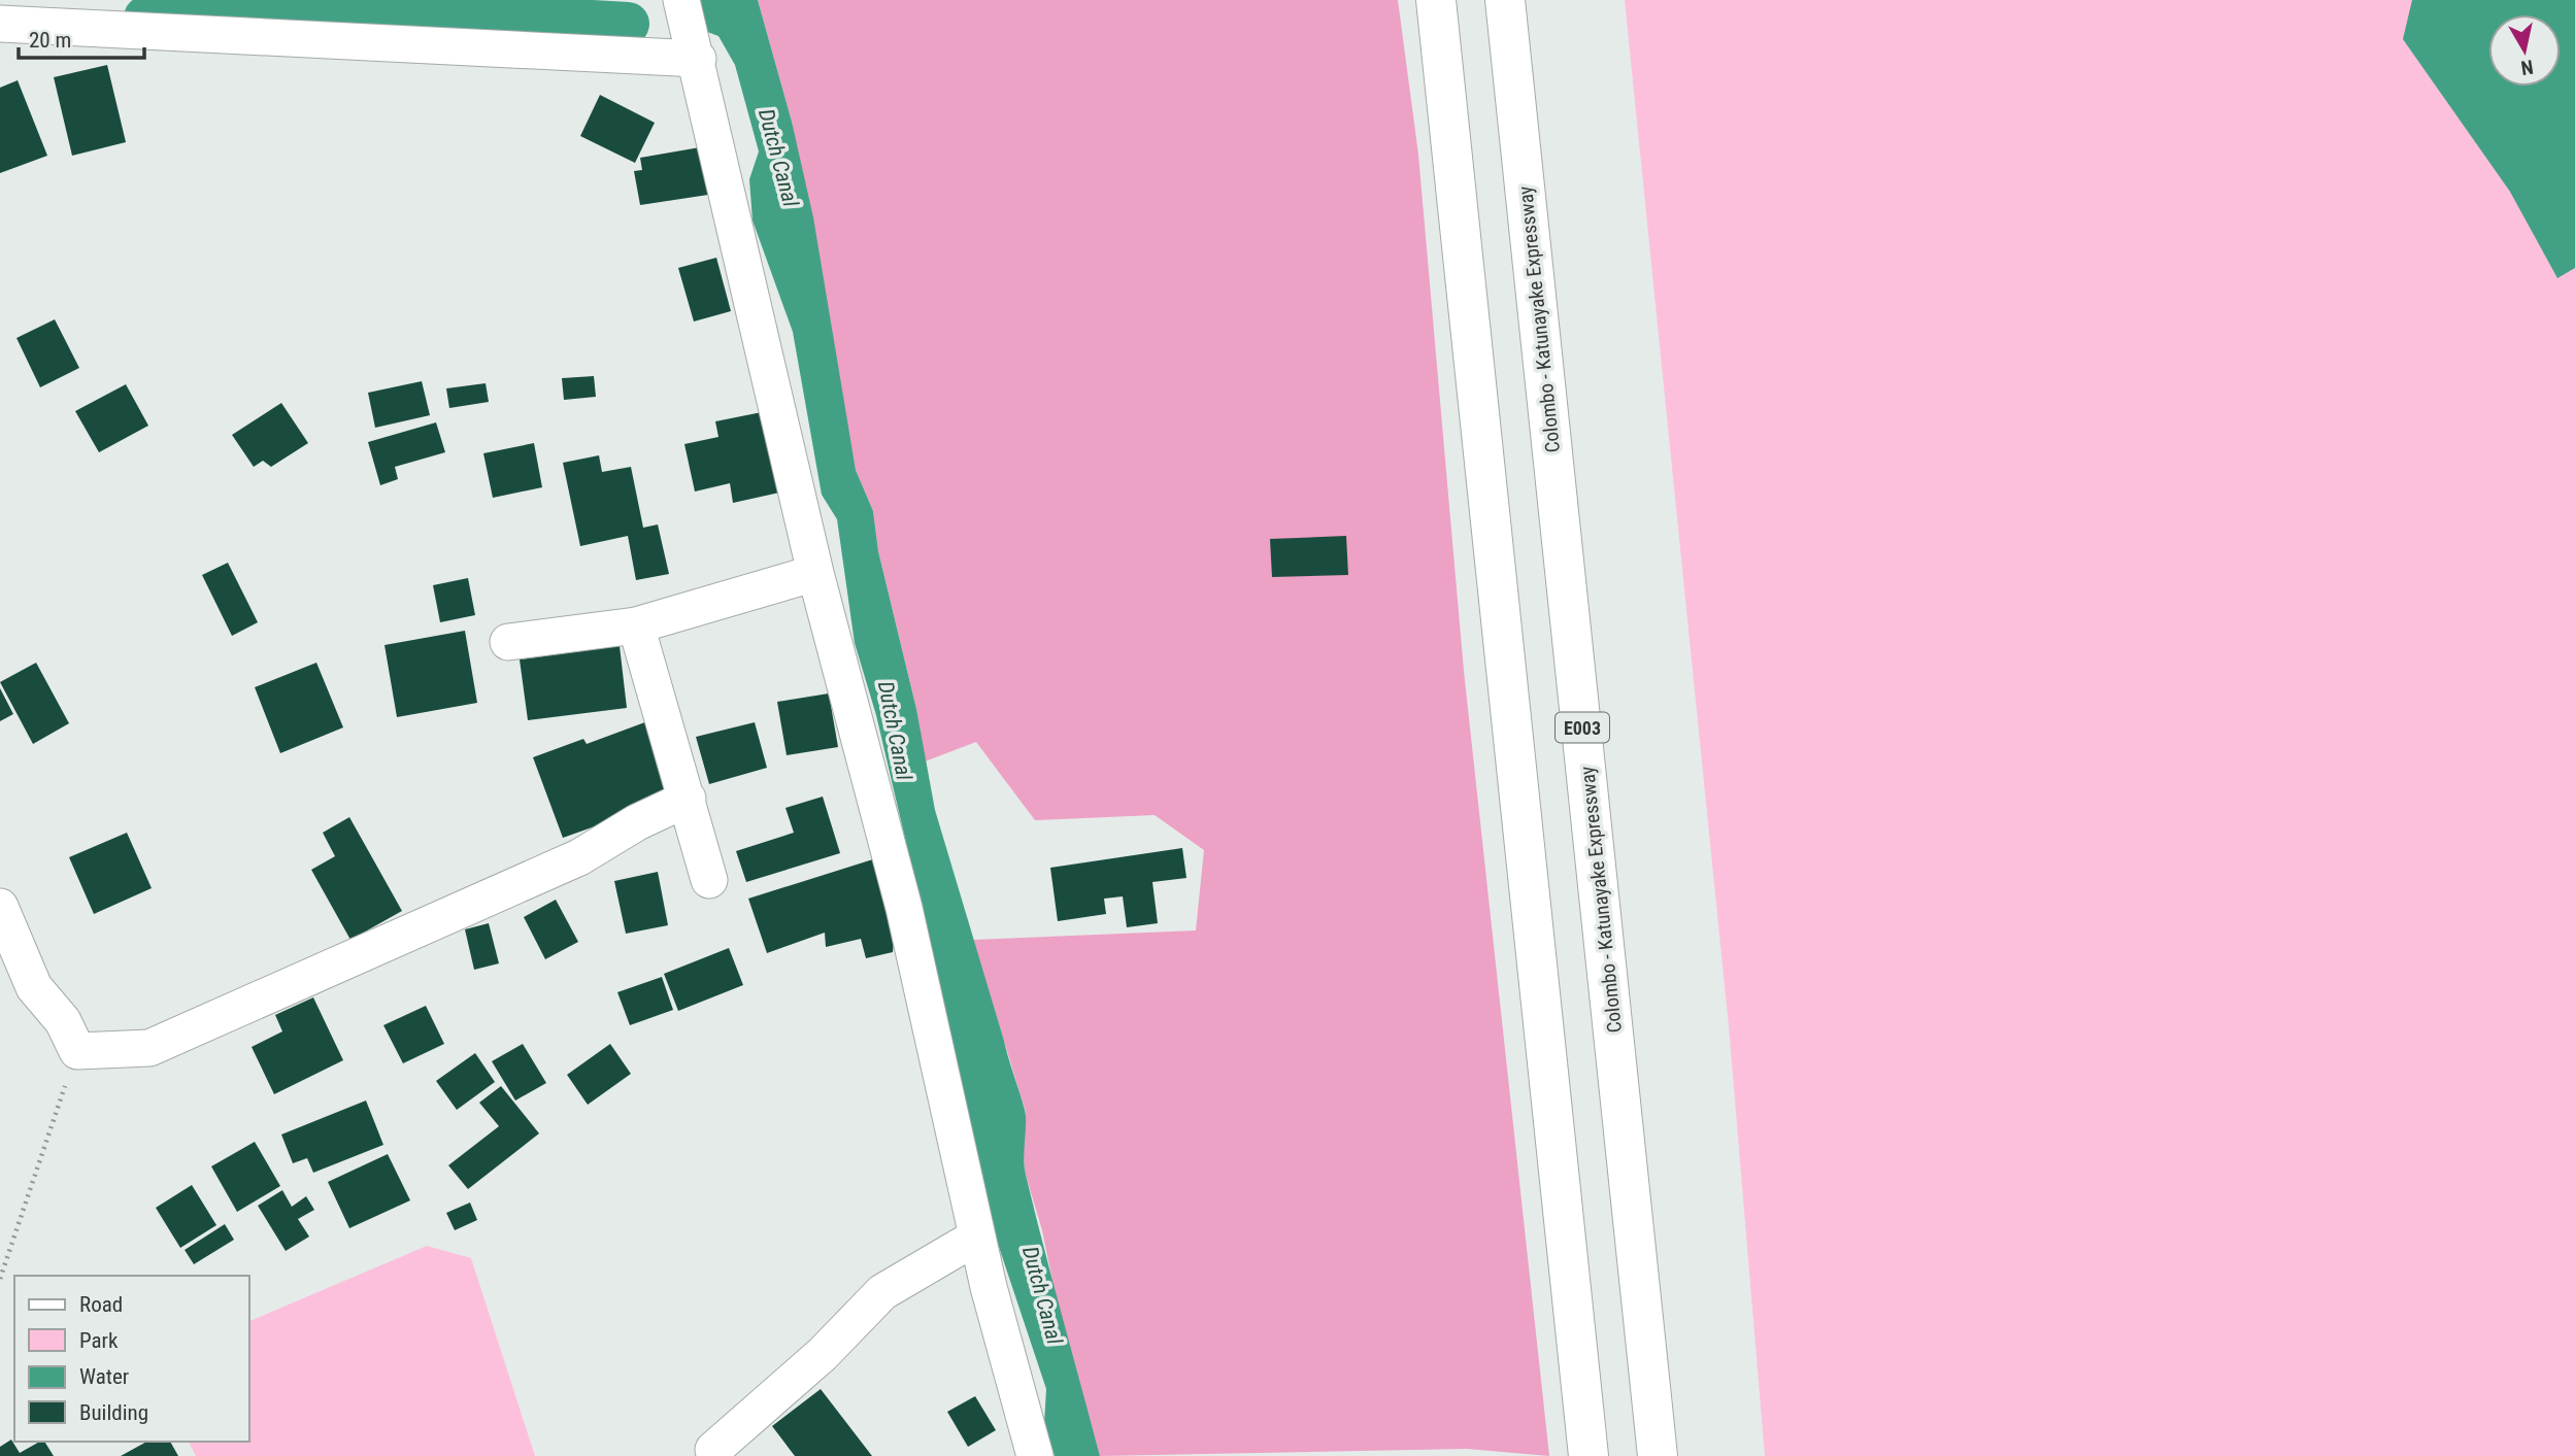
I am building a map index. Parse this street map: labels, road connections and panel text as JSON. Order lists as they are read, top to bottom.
{
  "streets": {
    "highway": ["Colombo - Katunayake Expressway", "E003"]
  },
  "water": ["Dutch Canal"],
  "legend": [
    "Road",
    "Park",
    "Water",
    "Building"
  ],
  "scale_bar": "20 m",
  "north": "bottom"
}
